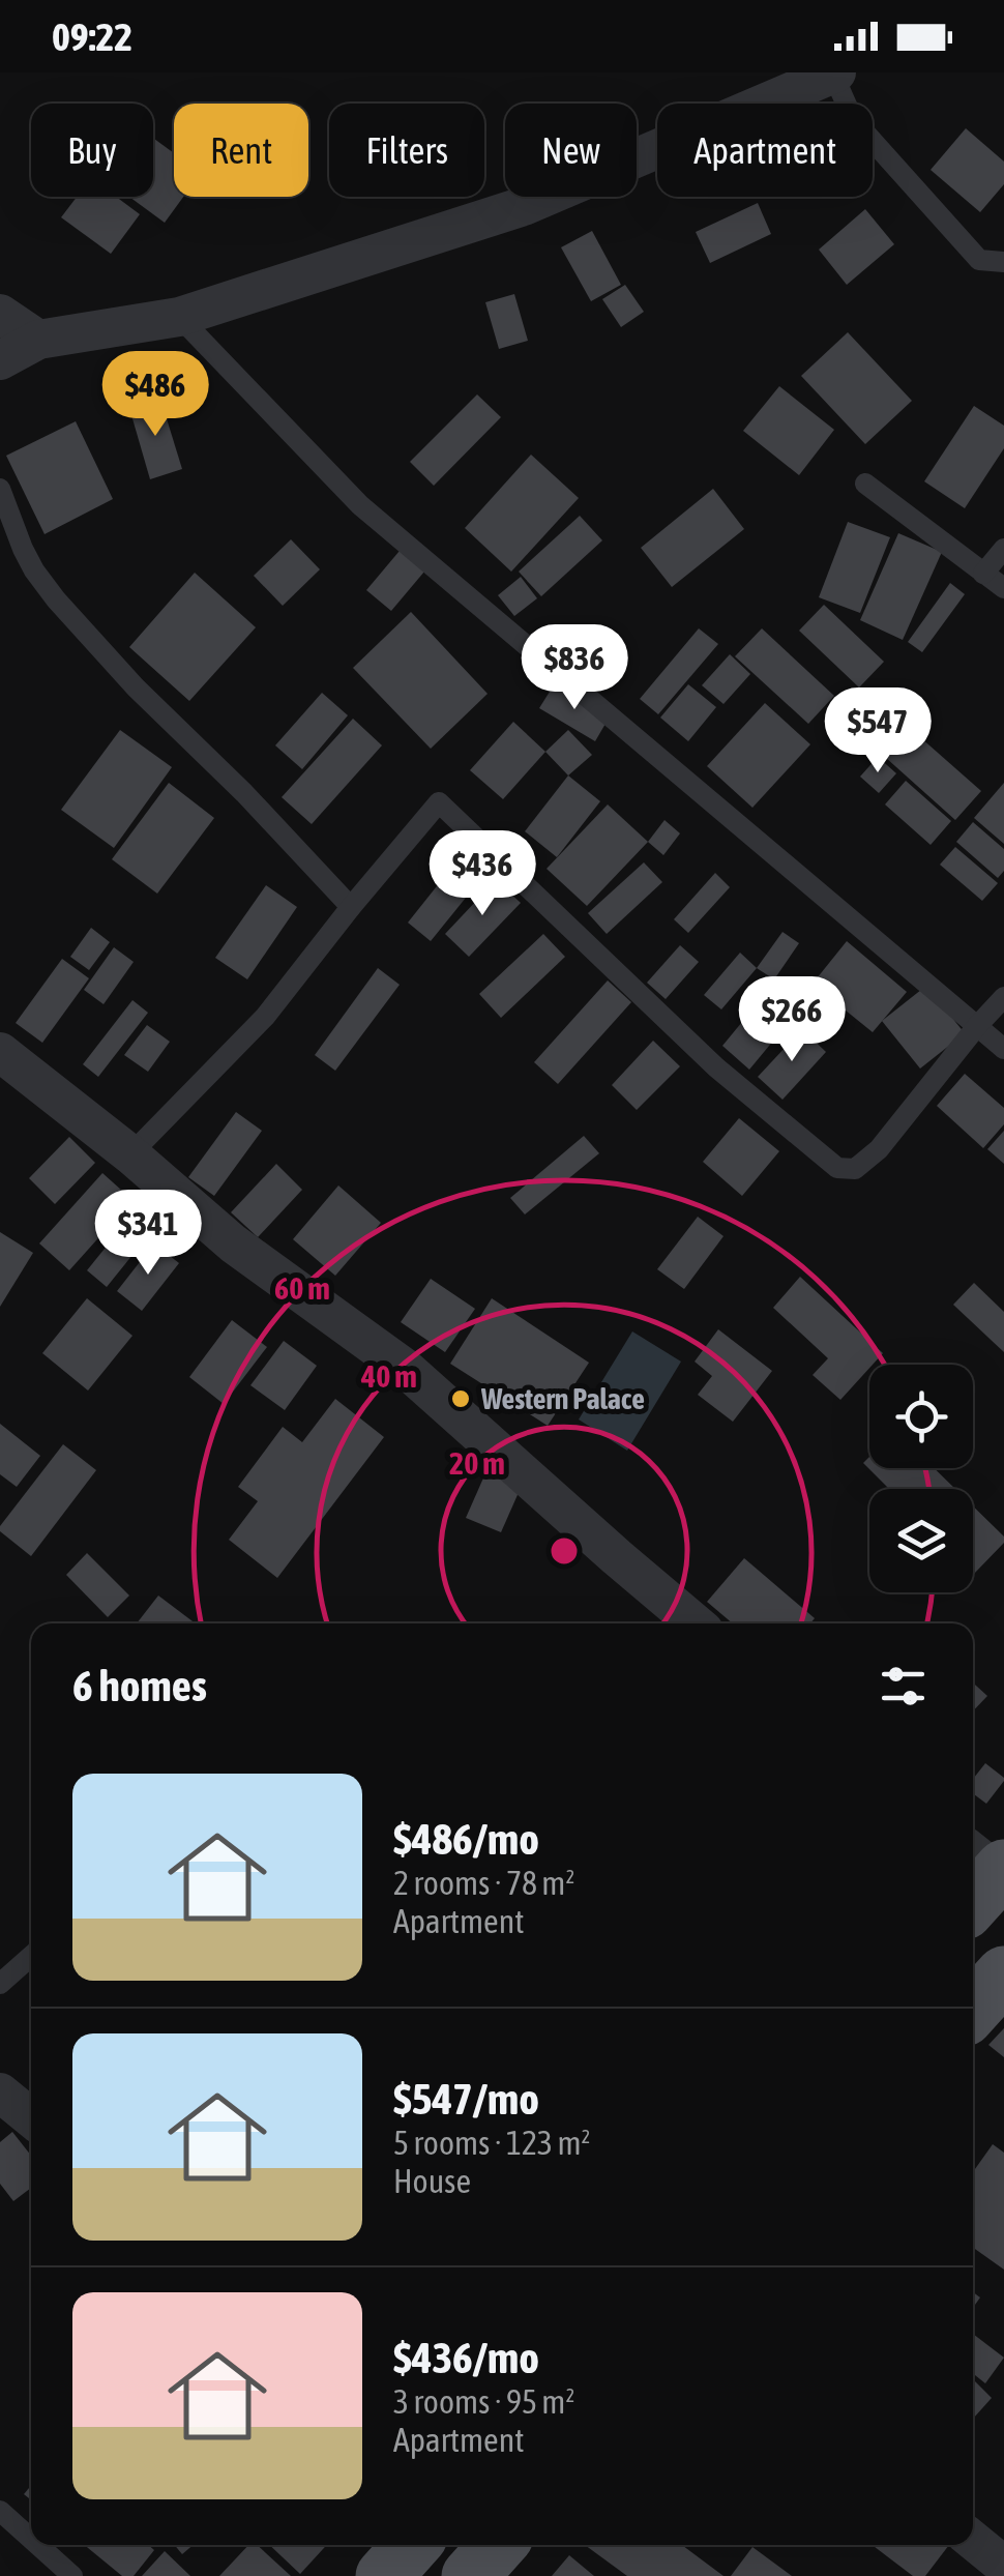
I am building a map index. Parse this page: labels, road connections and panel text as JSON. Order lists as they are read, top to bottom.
{
  "places": ["Western Palace"],
  "page": {
    "status": "09:22",
    "chip": [
      "Buy",
      "Rent",
      "Filters",
      "New",
      "Apartment"
    ],
    "price": [
      "$486",
      "$836",
      "$547",
      "$436",
      "$266",
      "$341"
    ],
    "heading": "6 homes",
    "list": [
      {
        "name": "$486/mo",
        "note": "2 rooms · 78 m² · Apartment"
      },
      {
        "name": "$547/mo",
        "note": "5 rooms · 123 m² · House"
      },
      {
        "name": "$436/mo",
        "note": "3 rooms · 95 m² · Apartment"
      }
    ]
  },
  "rings": ["60 m", "40 m", "20 m"]
}
